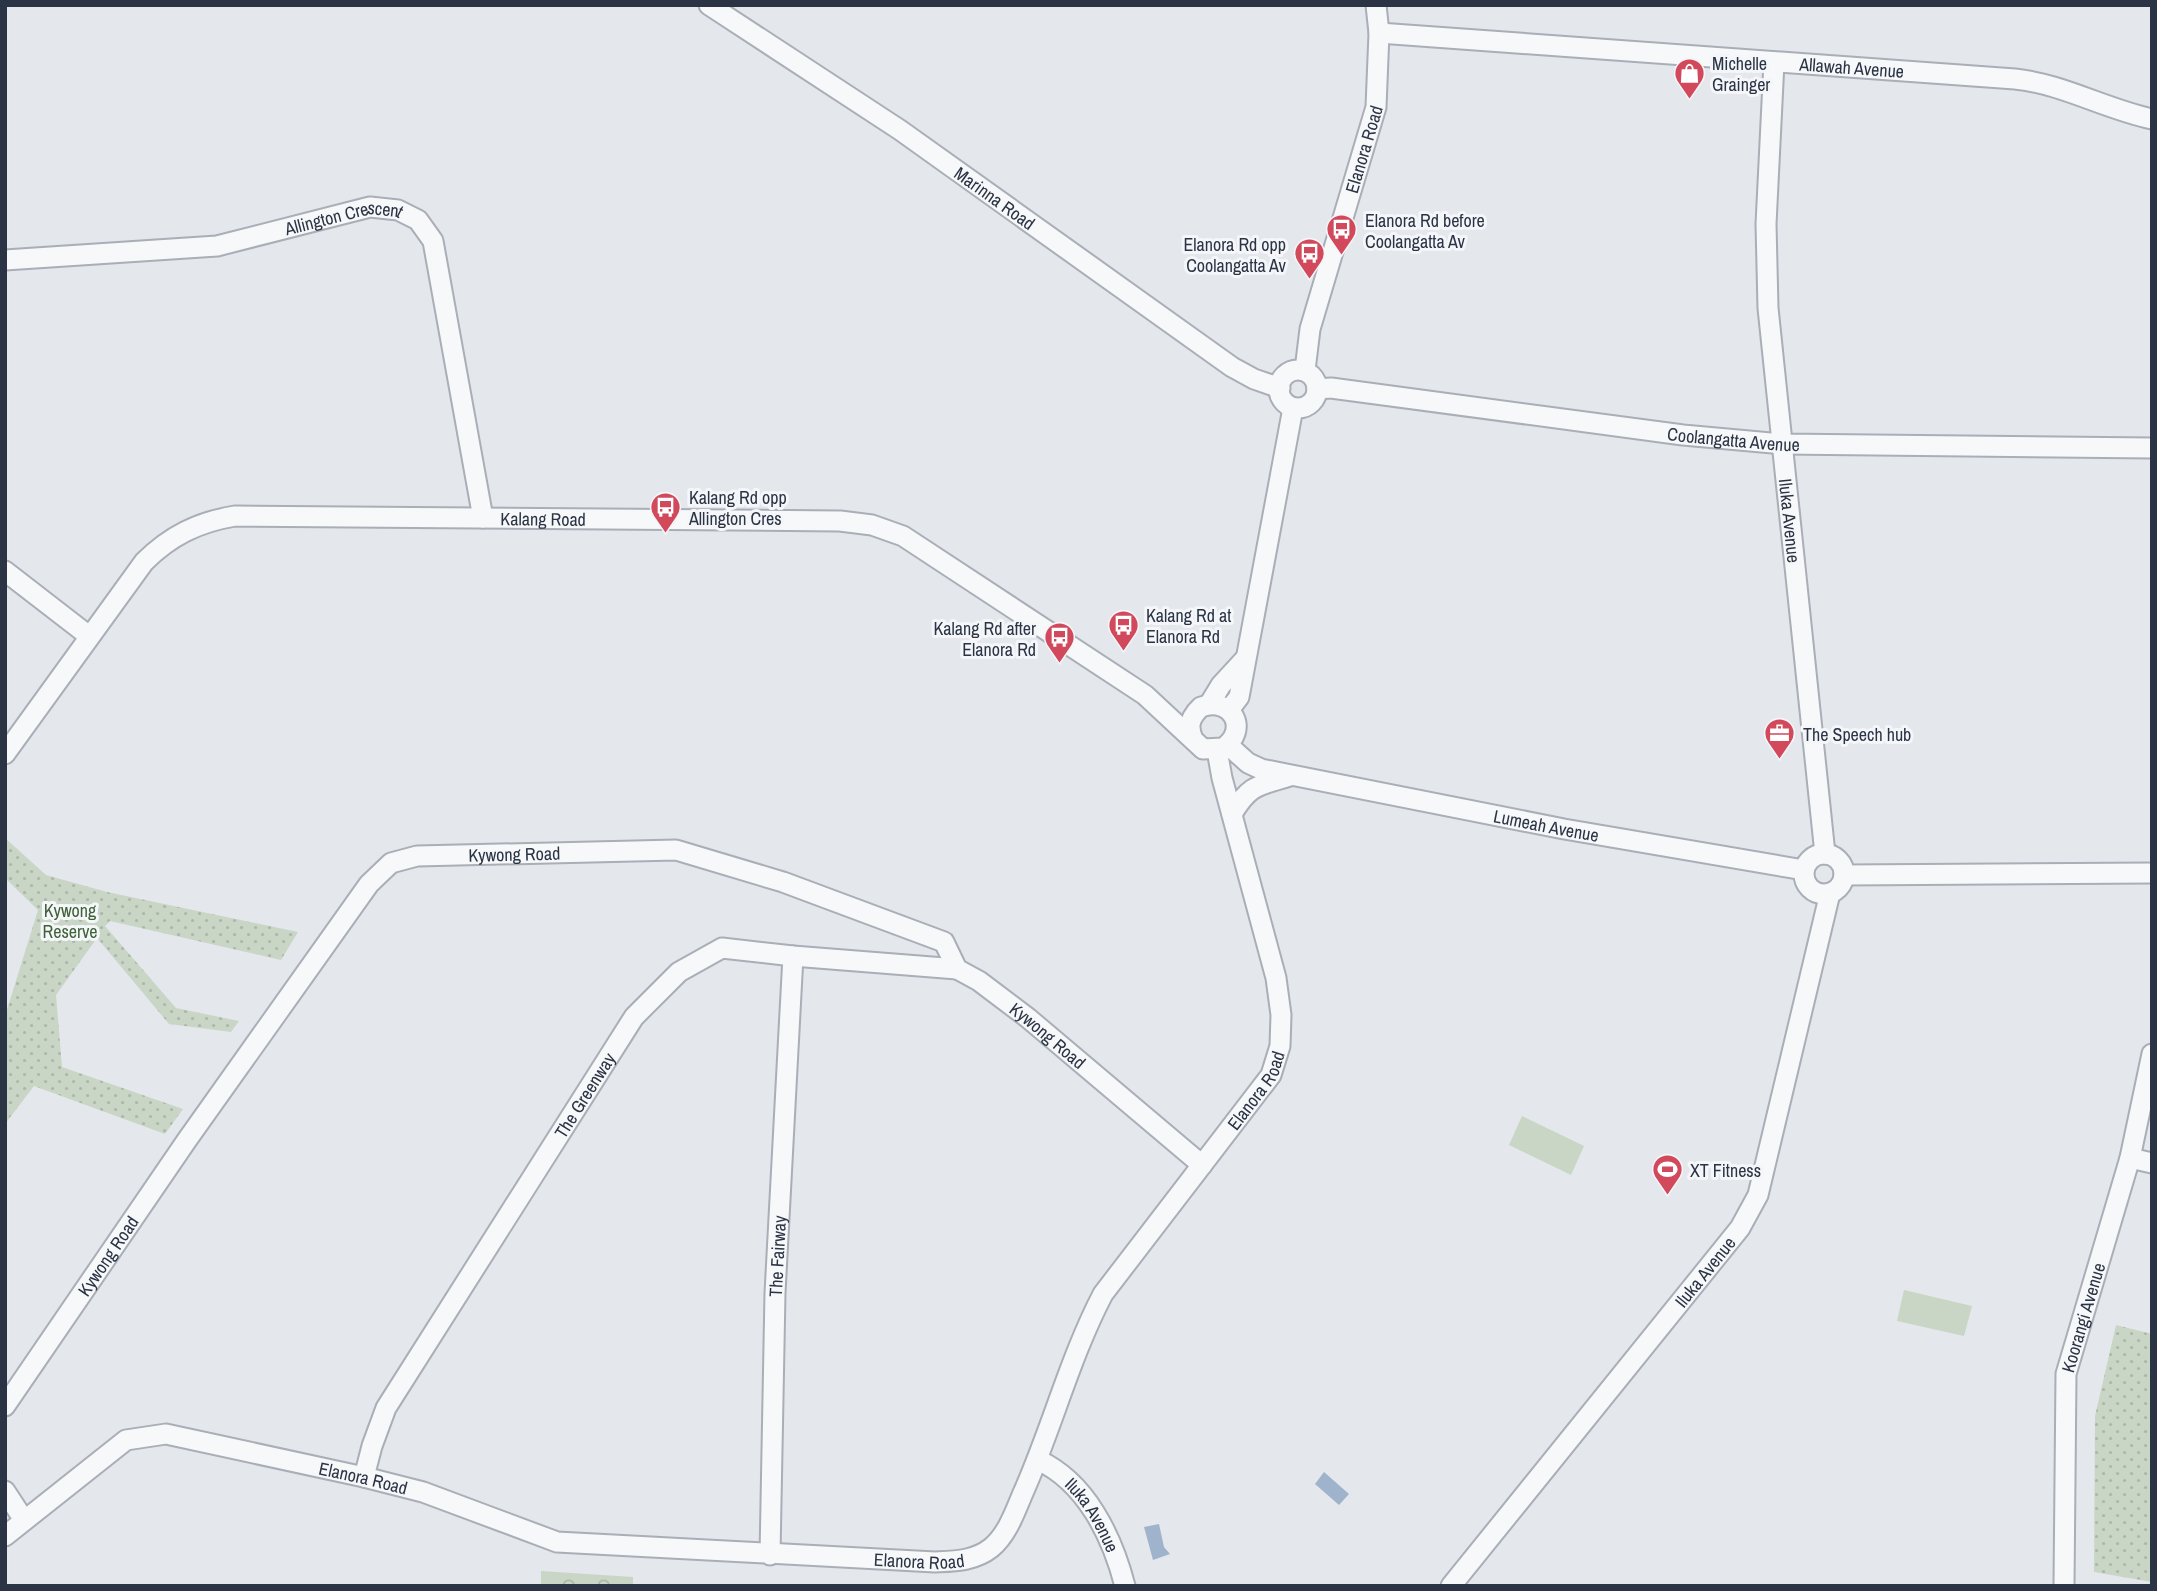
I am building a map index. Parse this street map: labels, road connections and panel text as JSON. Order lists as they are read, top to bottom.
{
  "streets": {
    "street": [
      "Allawah Avenue",
      "Elanora Road",
      "Marinna Road",
      "Allington Crescent",
      "Coolangatta Avenue",
      "Kalang Road",
      "Iluka Avenue",
      "Lumeah Avenue",
      "Kywong Road",
      "The Greenway",
      "The Fairway",
      "Koorangi Avenue"
    ]
  },
  "crossings": [
    ["Allawah Avenue", "Elanora Road"],
    ["Allawah Avenue", "Iluka Avenue"],
    ["Elanora Road", "Marinna Road"],
    ["Elanora Road", "Coolangatta Avenue"],
    ["Elanora Road", "Kalang Road"],
    ["Elanora Road", "Iluka Avenue"],
    ["Elanora Road", "Kywong Road"],
    ["Elanora Road", "The Greenway"],
    ["Elanora Road", "The Fairway"],
    ["Marinna Road", "Coolangatta Avenue"],
    ["Allington Crescent", "Kalang Road"],
    ["Coolangatta Avenue", "Iluka Avenue"],
    ["Iluka Avenue", "Lumeah Avenue"],
    ["Kywong Road", "The Greenway"],
    ["The Greenway", "The Fairway"]
  ],
  "parks": ["Kywong Reserve"],
  "places": {
    "shop": ["Michelle Grainger"],
    "bus stop": [
      "Elanora Rd before Coolangatta Av",
      "Elanora Rd opp Coolangatta Av",
      "Kalang Rd opp Allington Cres",
      "Kalang Rd at Elanora Rd",
      "Kalang Rd after Elanora Rd"
    ],
    "office": ["The Speech hub"],
    "sports": ["XT Fitness"]
  }
}
